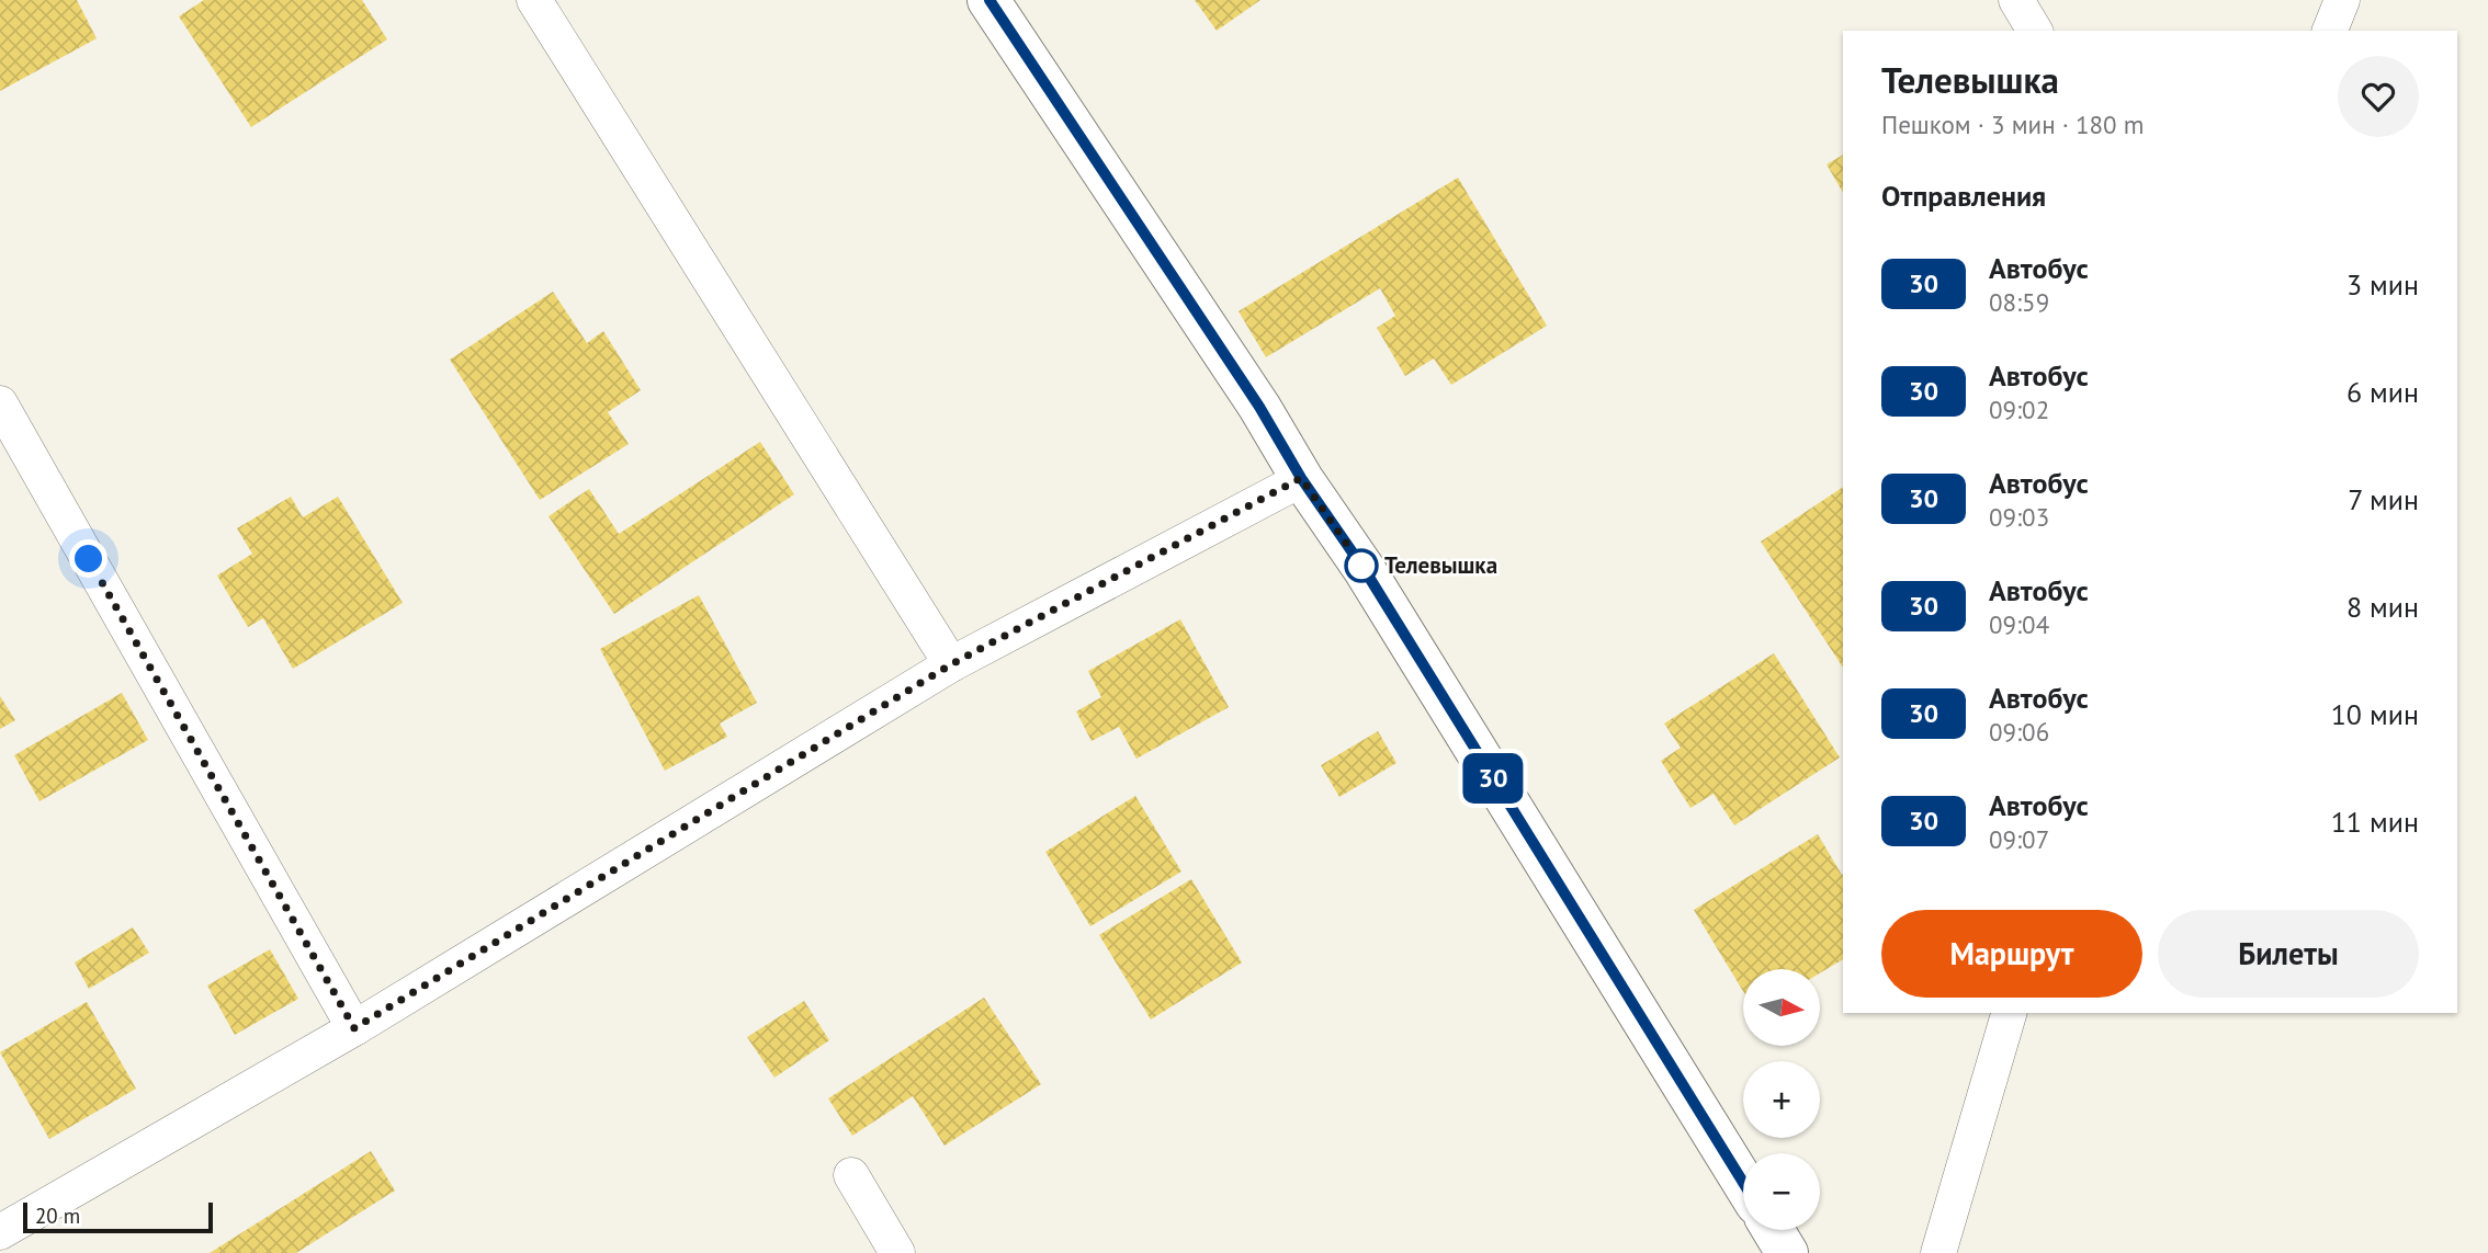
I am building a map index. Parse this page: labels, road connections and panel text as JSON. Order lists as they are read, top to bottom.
{
  "places": ["Телевышка"],
  "lines": ["bus line 30"],
  "scale_bar": "20 m",
  "north": "right",
  "page": {
    "on_map": "30",
    "heading": [
      ["Телевышка", "Пешком · 3 мин · 180 m"],
      "Отправления"
    ],
    "list": [
      {
        "mark": "30",
        "name": "Автобус",
        "note": "08:59",
        "value": "3 мин"
      },
      {
        "mark": "30",
        "name": "Автобус",
        "note": "09:02",
        "value": "6 мин"
      },
      {
        "mark": "30",
        "name": "Автобус",
        "note": "09:03",
        "value": "7 мин"
      },
      {
        "mark": "30",
        "name": "Автобус",
        "note": "09:04",
        "value": "8 мин"
      },
      {
        "mark": "30",
        "name": "Автобус",
        "note": "09:06",
        "value": "10 мин"
      },
      {
        "mark": "30",
        "name": "Автобус",
        "note": "09:07",
        "value": "11 мин"
      }
    ],
    "buttons": ["Маршрут", "Билеты"],
    "map_buttons": ["+", "−"],
    "scale": "20 m"
  }
}
